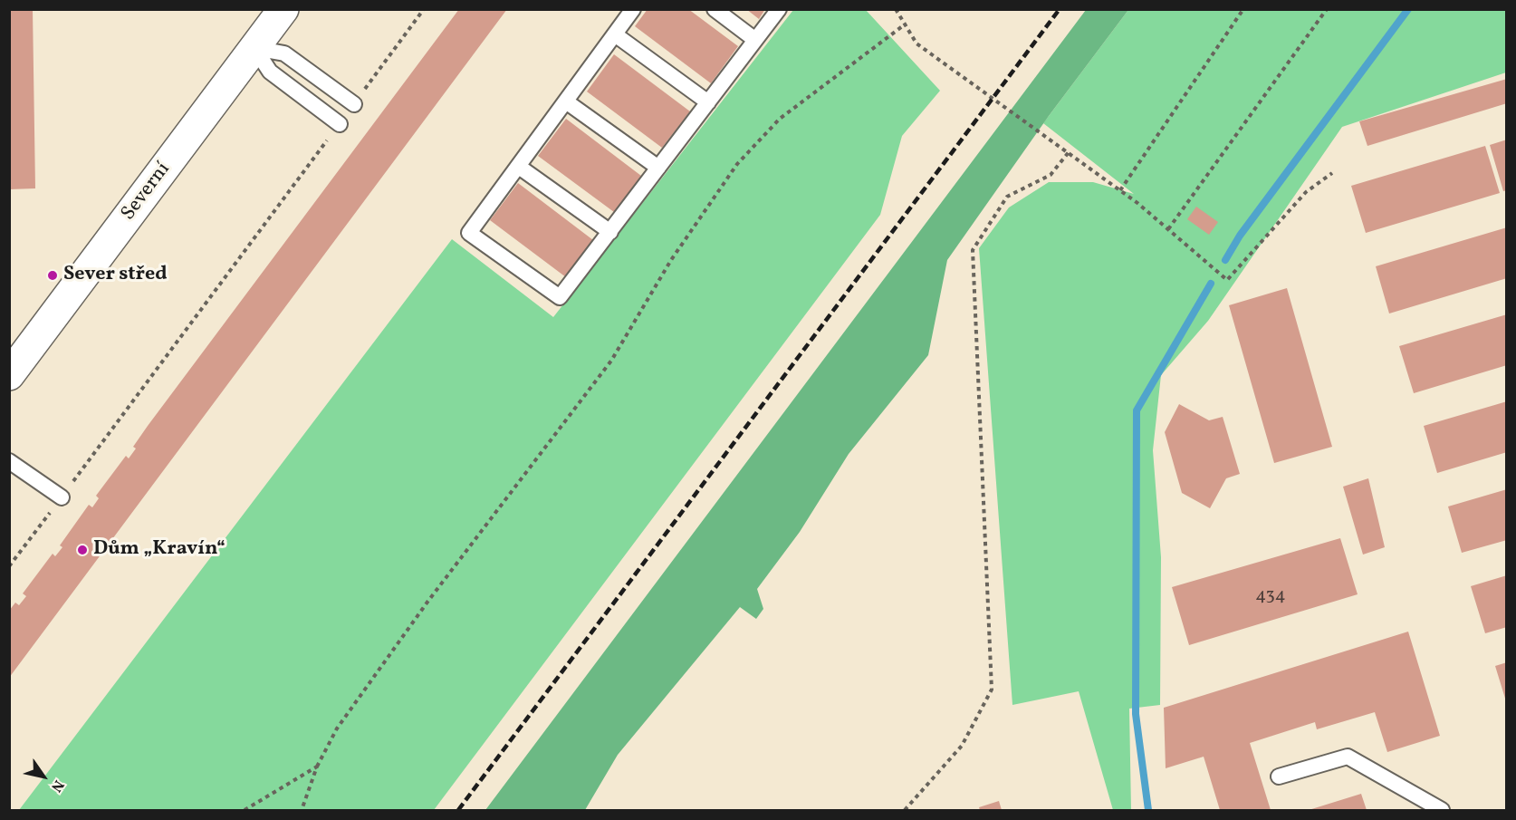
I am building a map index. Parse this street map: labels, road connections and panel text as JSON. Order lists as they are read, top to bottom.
{
  "streets": {
    "street": ["Severní"]
  },
  "places": ["Sever střed", "Dům „Kravín“"],
  "house_numbers": ["434"],
  "north": "bottom right"
}
